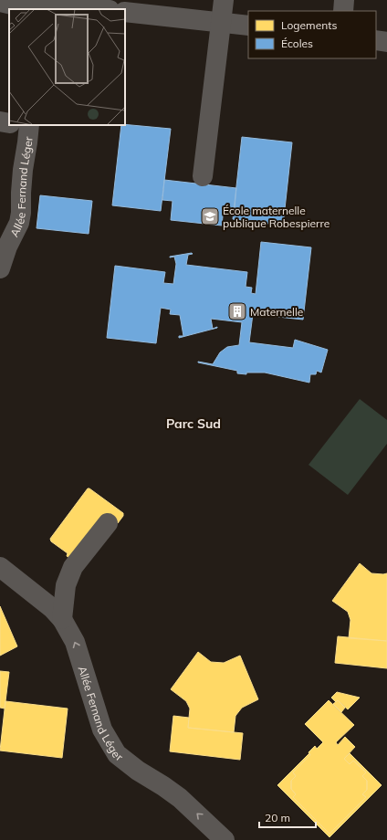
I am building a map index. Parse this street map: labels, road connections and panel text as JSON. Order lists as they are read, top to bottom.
{
  "streets": {
    "street": ["Allée Fernand Léger"]
  },
  "one_way": ["Allée Fernand Léger"],
  "districts": ["Parc Sud"],
  "places": {
    "school or university": ["École maternelle publique Robespierre"],
    "building": ["Maternelle"]
  },
  "legend": ["Logements", "Écoles"],
  "scale_bar": "20 m"
}
